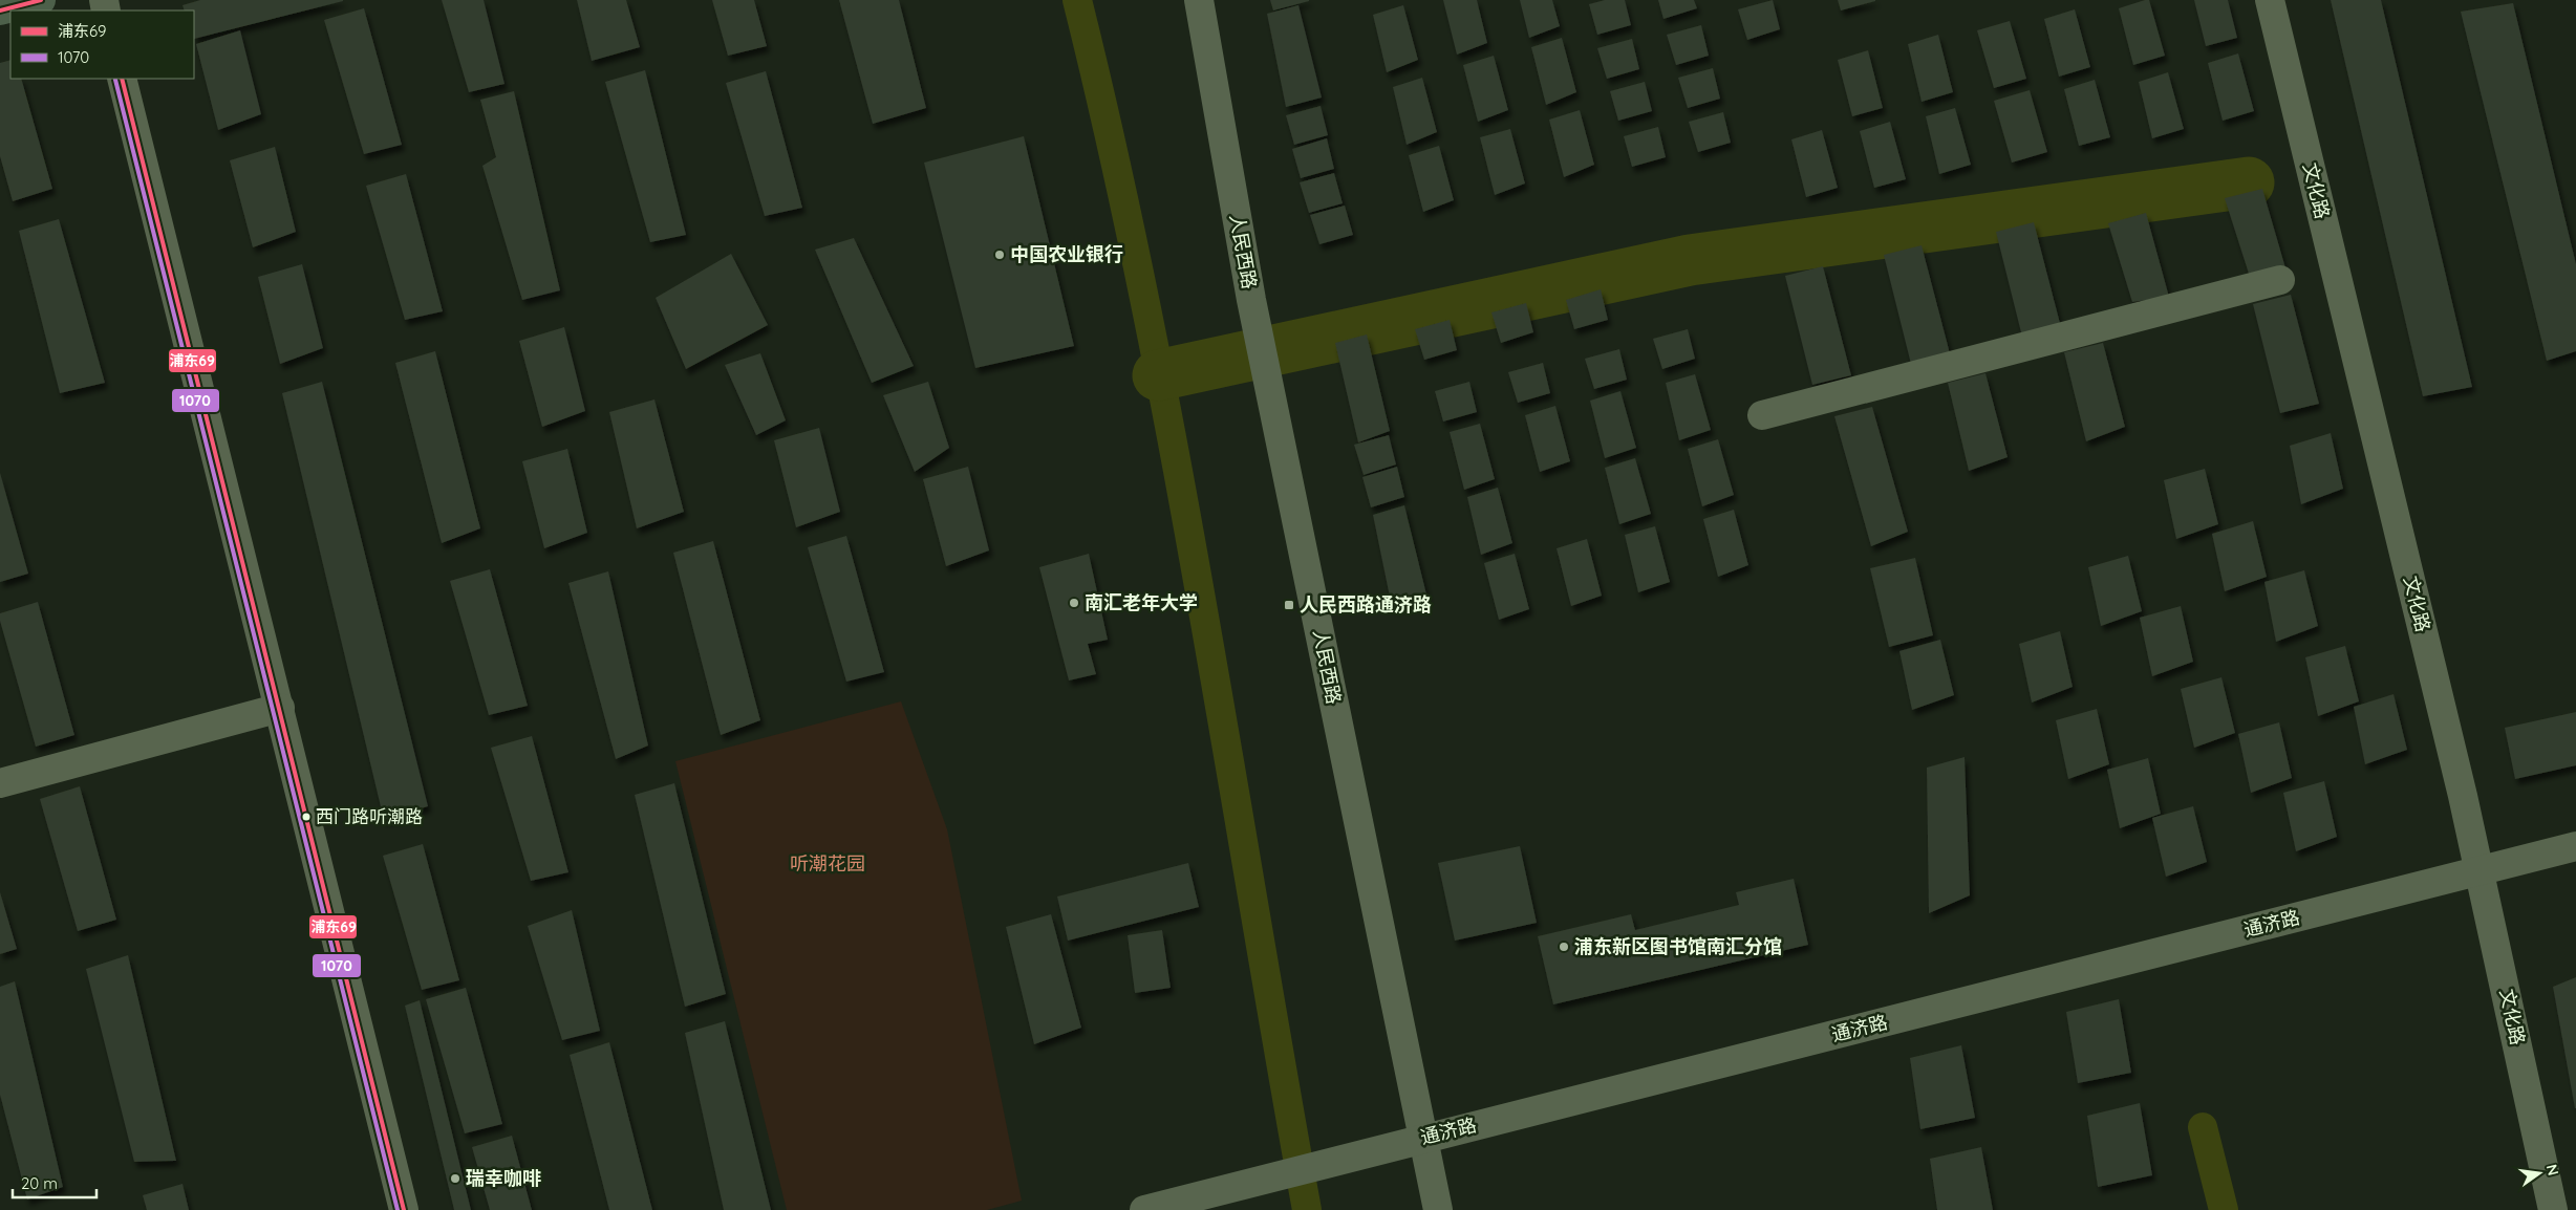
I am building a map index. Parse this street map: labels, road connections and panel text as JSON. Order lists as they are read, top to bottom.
{
  "streets": {
    "street": ["文化路", "人民西路", "通济路"]
  },
  "crossings": [
    ["文化路", "通济路"],
    ["人民西路", "通济路"]
  ],
  "parks": ["听潮花园"],
  "places": {
    "other": [
      "中国农业银行",
      "南汇老年大学",
      "西门路听潮路",
      "浦东新区图书馆南汇分馆",
      "瑞幸咖啡"
    ],
    "transit": ["人民西路通济路"]
  },
  "lines": ["transit line 浦东69", "transit line 1070"],
  "legend": ["浦东69", "1070"],
  "scale_bar": "20 m",
  "north": "right"
}
